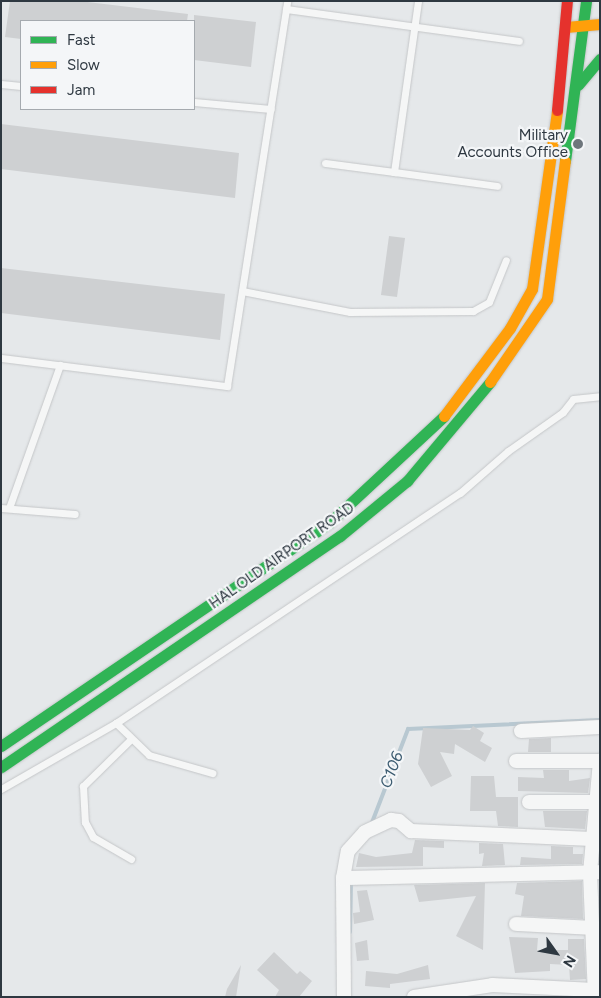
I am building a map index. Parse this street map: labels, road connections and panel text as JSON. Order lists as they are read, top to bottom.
{
  "streets": {
    "main road": ["HAL OLD AIRPORT ROAD"]
  },
  "water": ["C106"],
  "places": ["Military Accounts Office"],
  "legend": ["Fast", "Slow", "Jam"],
  "north": "bottom right"
}
